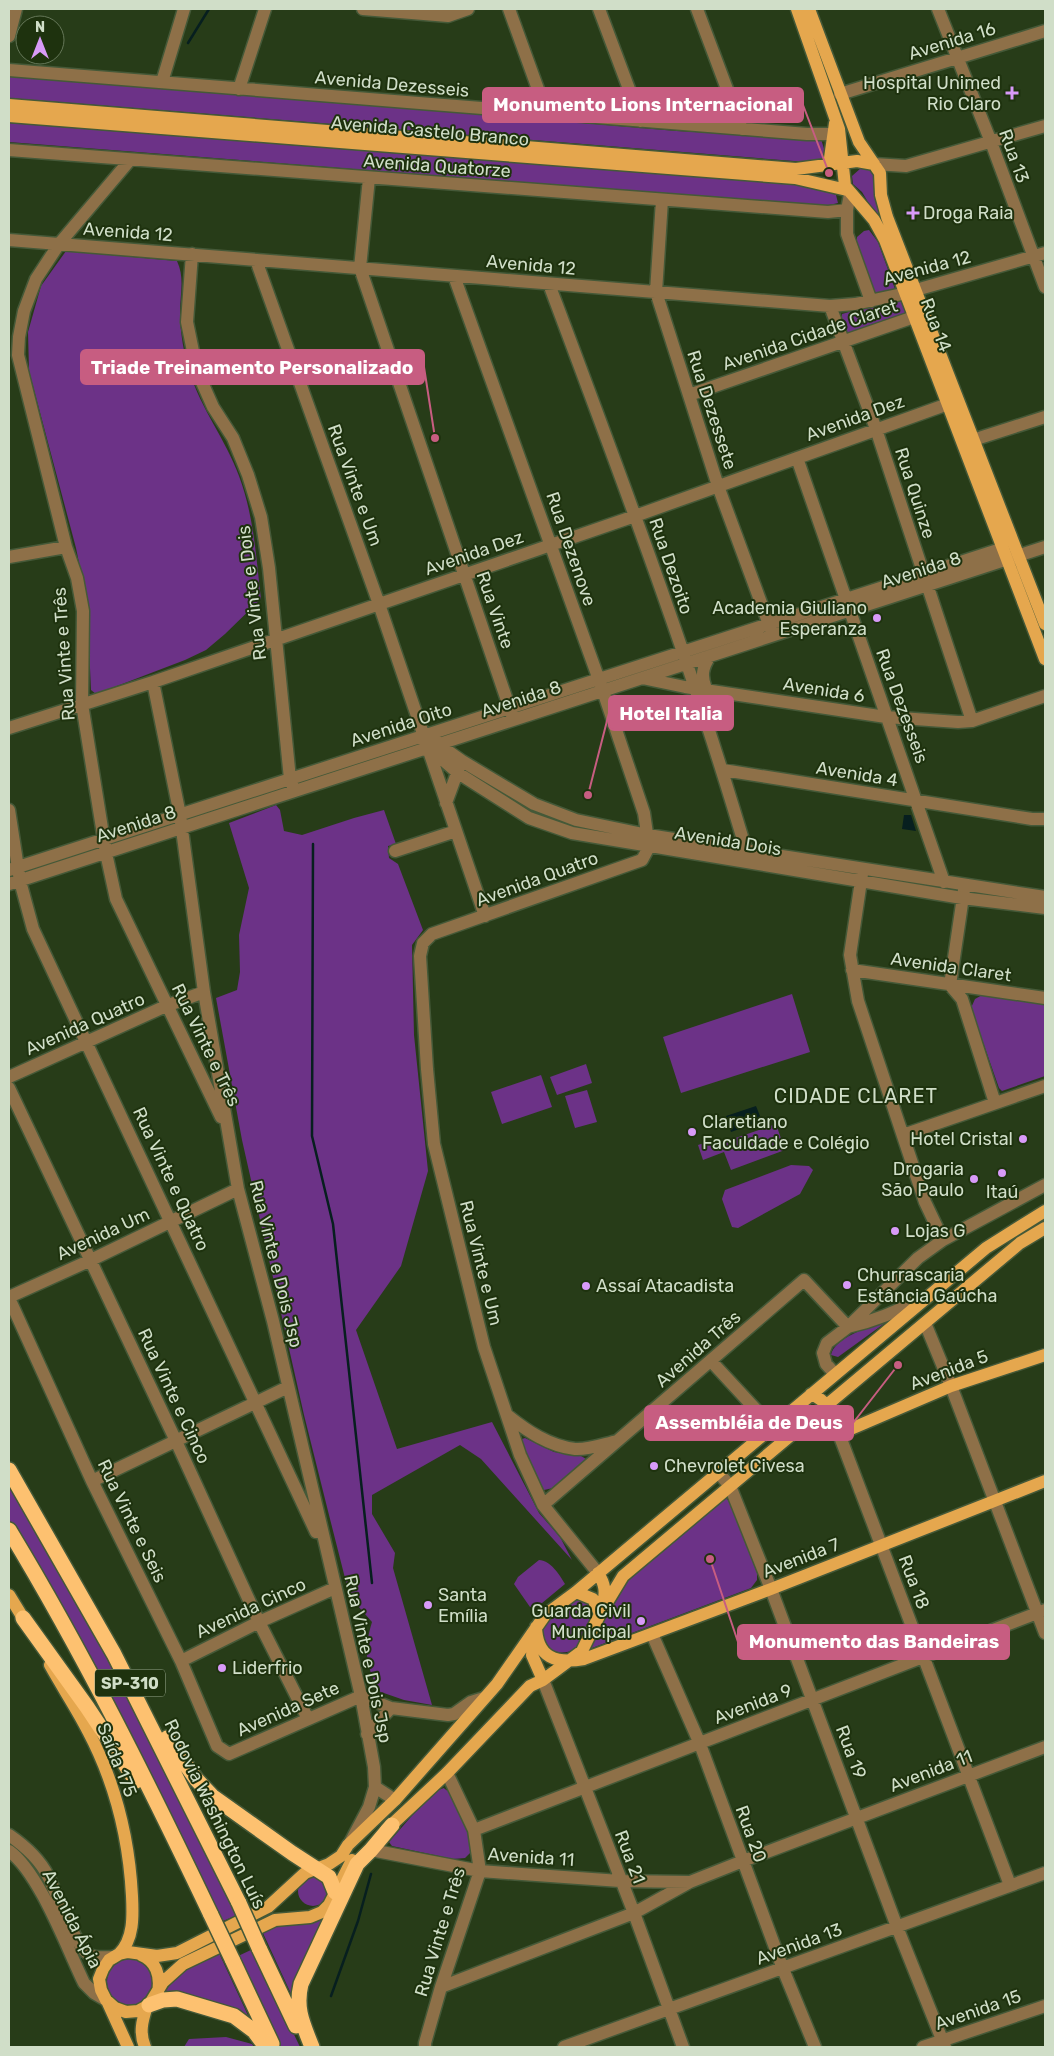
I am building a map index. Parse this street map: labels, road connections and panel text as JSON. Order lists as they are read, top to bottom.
{
  "streets": {
    "highway": ["SP-310", "Rodovia Washington Luís"],
    "main road": [
      "Avenida Castelo Branco",
      "Rua 14",
      "Avenida 5",
      "Avenida 7",
      "Rua 18",
      "Saída 175"
    ],
    "street": [
      "Avenida 16",
      "Avenida Dezesseis",
      "Rua 13",
      "Avenida Quatorze",
      "Avenida 12",
      "Avenida Cidade Claret",
      "Rua Dezessete",
      "Avenida Dez",
      "Rua Vinte e Um",
      "Rua Quinze",
      "Rua Dezenove",
      "Rua Dezoito",
      "Avenida 8",
      "Rua Vinte e Dois",
      "Rua Vinte",
      "Rua Vinte e Três",
      "Avenida 6",
      "Rua Dezesseis",
      "Avenida Oito",
      "Avenida 4",
      "Avenida Dois",
      "Avenida Quatro",
      "Avenida Claret",
      "Rua Vinte e Quatro",
      "Avenida Um",
      "Rua Vinte e Dois Jsp",
      "Avenida Três",
      "Rua Vinte e Cinco",
      "Rua Vinte e Seis",
      "Avenida Cinco",
      "Avenida 9",
      "Avenida Sete",
      "Rua 19",
      "Avenida 11",
      "Rua 20",
      "Rua 21",
      "Avenida Ápia",
      "Avenida 13",
      "Avenida 15"
    ]
  },
  "crossings": [
    ["Avenida 16", "Rua 13"],
    ["Avenida 16", "Rua 14"],
    ["Avenida Castelo Branco", "Rua 14"],
    ["Rua 13", "Avenida 12"],
    ["Avenida Quatorze", "Rua Dezessete"],
    ["Avenida Quatorze", "Rua Vinte"],
    ["Avenida Quatorze", "Rua Vinte e Três"],
    ["Avenida 12", "Rua 14"],
    ["Avenida 12", "Rua Dezessete"],
    ["Avenida 12", "Rua Vinte e Um"],
    ["Avenida 12", "Rua Quinze"],
    ["Avenida 12", "Rua Dezenove"],
    ["Avenida 12", "Rua Dezoito"],
    ["Avenida 12", "Rua Vinte e Dois"],
    ["Avenida 12", "Rua Vinte"],
    ["Avenida 12", "Rua Vinte e Três"],
    ["Rua 14", "Avenida Cidade Claret"],
    ["Rua 14", "Avenida Dez"],
    ["Rua 14", "Avenida 8"],
    ["Avenida Cidade Claret", "Rua Dezessete"],
    ["Avenida Cidade Claret", "Rua Quinze"],
    ["Rua Dezessete", "Avenida Dez"],
    ["Rua Dezessete", "Avenida 8"],
    ["Avenida Dez", "Rua Vinte e Um"],
    ["Avenida Dez", "Rua Quinze"],
    ["Avenida Dez", "Rua Dezenove"],
    ["Avenida Dez", "Rua Dezoito"],
    ["Avenida Dez", "Rua Vinte e Dois"],
    ["Avenida Dez", "Rua Vinte"],
    ["Avenida Dez", "Rua Vinte e Três"],
    ["Avenida Dez", "Rua Dezesseis"],
    ["Avenida Dez", "Rua Vinte e Dois Jsp"],
    ["Rua Vinte e Um", "Avenida Oito"],
    ["Rua Vinte e Um", "Avenida Dois"],
    ["Rua Vinte e Um", "Avenida Quatro"],
    ["Rua Vinte e Um", "Avenida Três"],
    ["Rua Quinze", "Avenida 8"],
    ["Rua Quinze", "Avenida 6"],
    ["Rua Dezenove", "Avenida 8"],
    ["Rua Dezenove", "Avenida Dois"],
    ["Rua Dezenove", "Avenida Quatro"],
    ["Rua Dezoito", "Avenida 8"],
    ["Rua Dezoito", "Avenida 6"],
    ["Rua Dezoito", "Avenida 4"],
    ["Rua Dezoito", "Avenida Dois"],
    ["Avenida 8", "Rua Vinte e Dois"],
    ["Avenida 8", "Rua Vinte"],
    ["Avenida 8", "Rua Vinte e Três"],
    ["Avenida 8", "Avenida 6"],
    ["Avenida 8", "Rua Dezesseis"],
    ["Avenida 8", "Avenida Oito"],
    ["Avenida 8", "Rua Vinte e Quatro"],
    ["Avenida 8", "Rua Vinte e Dois Jsp"],
    ["Rua Vinte e Dois", "Avenida Oito"],
    ["Rua Vinte", "Avenida Oito"],
    ["Rua Vinte e Três", "Avenida Oito"],
    ["Rua Vinte e Três", "Avenida Quatro"],
    ["Rua Vinte e Três", "Rua Vinte e Dois Jsp"],
    ["Rua Vinte e Três", "Avenida 9"],
    ["Rua Vinte e Três", "Avenida 11"],
    ["Avenida 6", "Rua Dezesseis"],
    ["Rua Dezesseis", "Avenida 4"],
    ["Rua Dezesseis", "Avenida Dois"],
    ["Avenida Oito", "Avenida Dois"],
    ["Avenida Oito", "Rua Vinte e Quatro"],
    ["Avenida Oito", "Rua Vinte e Dois Jsp"],
    ["Avenida Dois", "Avenida Quatro"],
    ["Avenida Quatro", "Rua Vinte e Quatro"],
    ["Avenida Quatro", "Rua Vinte e Dois Jsp"],
    ["Rua Vinte e Quatro", "Avenida Um"],
    ["Rua Vinte e Quatro", "Rua Vinte e Dois Jsp"],
    ["Avenida Um", "Rua Vinte e Dois Jsp"],
    ["Avenida Um", "Rua Vinte e Cinco"],
    ["Avenida Um", "Rua Vinte e Seis"],
    ["Rua Vinte e Dois Jsp", "Avenida Cinco"],
    ["Rua Vinte e Dois Jsp", "Avenida Sete"],
    ["Avenida 5", "Rua 18"],
    ["Rua Vinte e Cinco", "Avenida Cinco"],
    ["Rua Vinte e Cinco", "Avenida Sete"],
    ["Rua Vinte e Seis", "Avenida Cinco"],
    ["Rua Vinte e Seis", "Avenida Sete"],
    ["Avenida 7", "Rua 18"],
    ["Avenida 7", "Rua 19"],
    ["Avenida 7", "Rua 20"],
    ["Rua 18", "Avenida 9"],
    ["Rua 18", "Avenida 11"],
    ["Rua 18", "Avenida 13"],
    ["Avenida 9", "Rua 19"],
    ["Avenida 9", "Rua 20"],
    ["Avenida 9", "Rua 21"],
    ["Rua 19", "Avenida 11"],
    ["Rua 19", "Avenida 13"],
    ["Rua 19", "Avenida 15"],
    ["Saída 175", "Avenida Ápia"],
    ["Avenida 11", "Rua 20"],
    ["Avenida 11", "Rua 21"],
    ["Rua 20", "Avenida 13"],
    ["Rua 21", "Avenida 13"]
  ],
  "districts": ["CIDADE CLARET"],
  "places": {
    "health": ["Hospital Unimed Rio Claro", "Droga Raia"],
    "other": [
      "Monumento Lions Internacional",
      "Triade Treinamento Personalizado",
      "Academia Giuliano Esperanza",
      "Hotel Italia",
      "Claretiano Faculdade e Colégio",
      "Hotel Cristal",
      "Itaú",
      "Drogaria São Paulo",
      "Lojas G",
      "Churrascaria Estância Gaúcha",
      "Assaí Atacadista",
      "Assembléia de Deus",
      "Chevrolet Civesa",
      "Monumento das Bandeiras",
      "Santa Emília",
      "Guarda Civil Municipal",
      "Liderfrio"
    ]
  },
  "north": "top"
}
